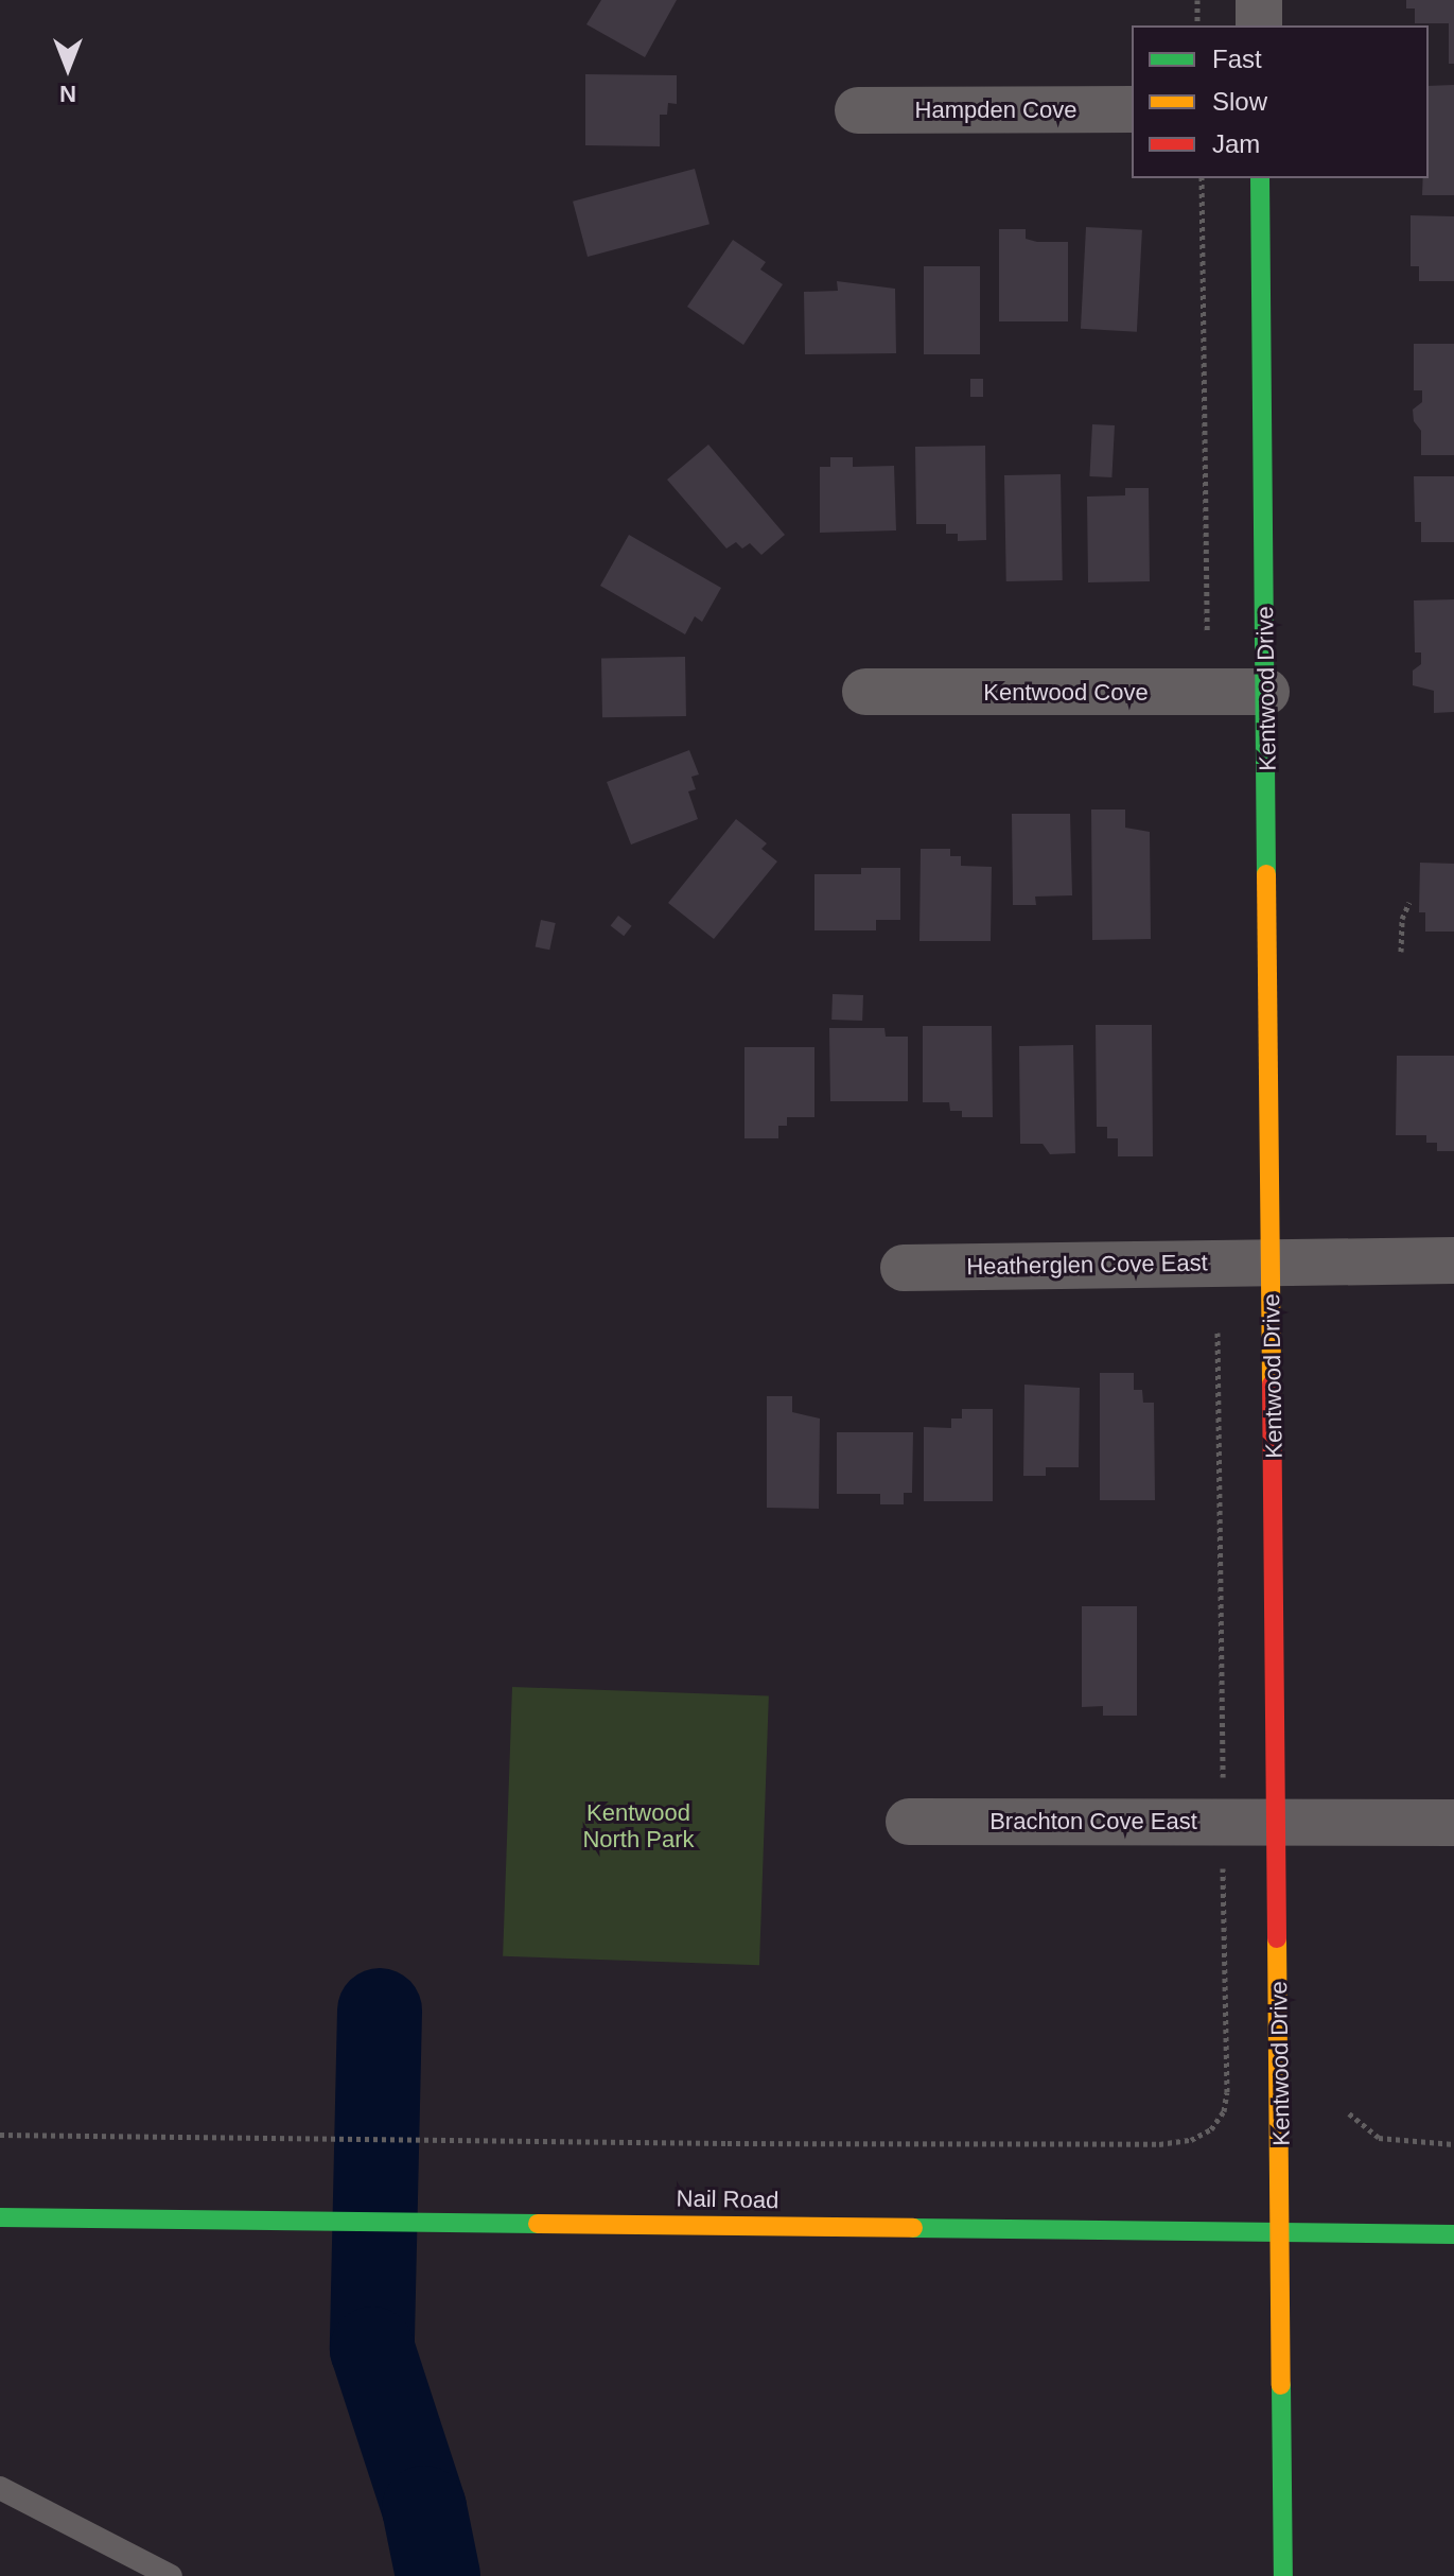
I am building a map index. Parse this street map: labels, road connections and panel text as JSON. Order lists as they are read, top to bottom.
{
  "streets": {
    "street": [
      "Hampden Cove",
      "Kentwood Drive",
      "Kentwood Cove",
      "Heatherglen Cove East",
      "Brachton Cove East",
      "Nail Road"
    ]
  },
  "crossings": [
    ["Kentwood Drive", "Kentwood Cove"],
    ["Kentwood Drive", "Heatherglen Cove East"],
    ["Kentwood Drive", "Brachton Cove East"],
    ["Kentwood Drive", "Nail Road"]
  ],
  "parks": ["Kentwood North Park"],
  "legend": ["Fast", "Slow", "Jam"],
  "north": "bottom"
}
